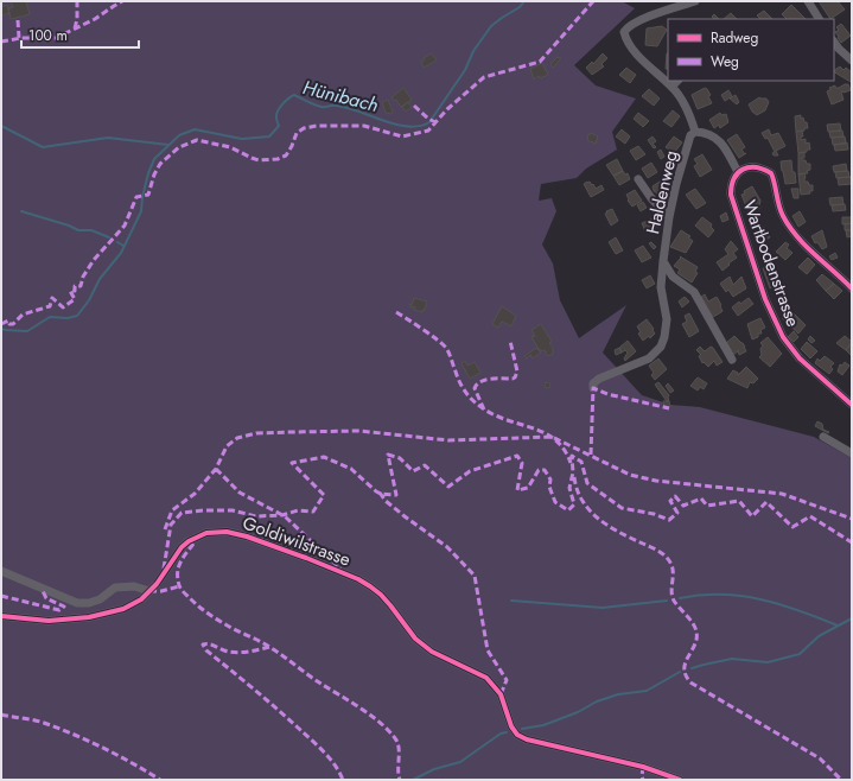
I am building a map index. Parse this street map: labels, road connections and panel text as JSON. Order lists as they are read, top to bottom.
{
  "streets": {
    "street": ["Haldenweg", "Wartbodenstrasse", "Goldiwilstrasse"]
  },
  "crossings": [
    ["Haldenweg", "Wartbodenstrasse"]
  ],
  "water": ["Hünibach"],
  "legend": ["Radweg", "Weg"],
  "scale_bar": "100 m"
}
